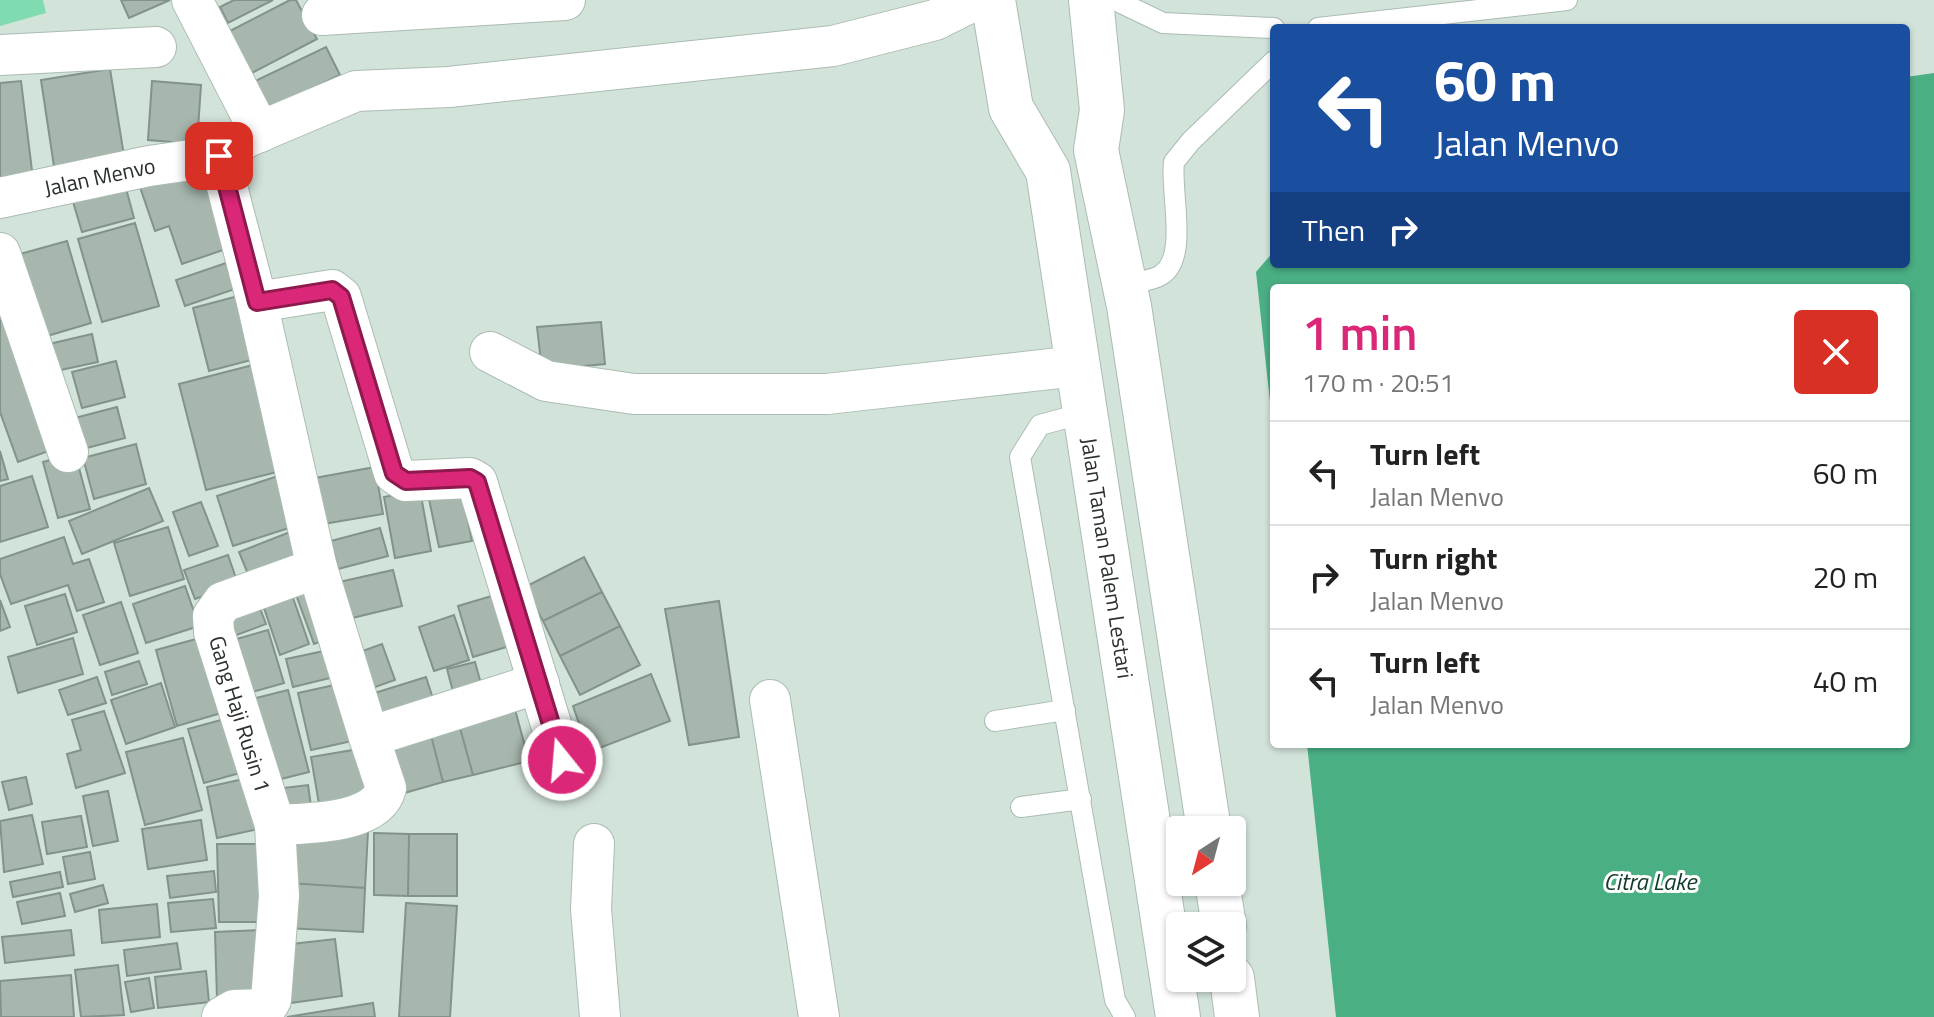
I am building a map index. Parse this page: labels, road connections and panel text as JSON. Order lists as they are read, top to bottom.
{
  "streets": {
    "street": ["Jalan Menvo", "Jalan Taman Palem Lestari", "Gang Haji Rusin 1"]
  },
  "water": ["Citra Lake"],
  "north": "bottom left",
  "page": {
    "turn": ["60 m", "Jalan Menvo"],
    "then": "Then",
    "heading": ["1 min", "170 m · 20:51"],
    "list": [
      {
        "name": "Turn left",
        "note": "Jalan Menvo",
        "value": "60 m"
      },
      {
        "name": "Turn right",
        "note": "Jalan Menvo",
        "value": "20 m"
      },
      {
        "name": "Turn left",
        "note": "Jalan Menvo",
        "value": "40 m"
      }
    ]
  }
}
